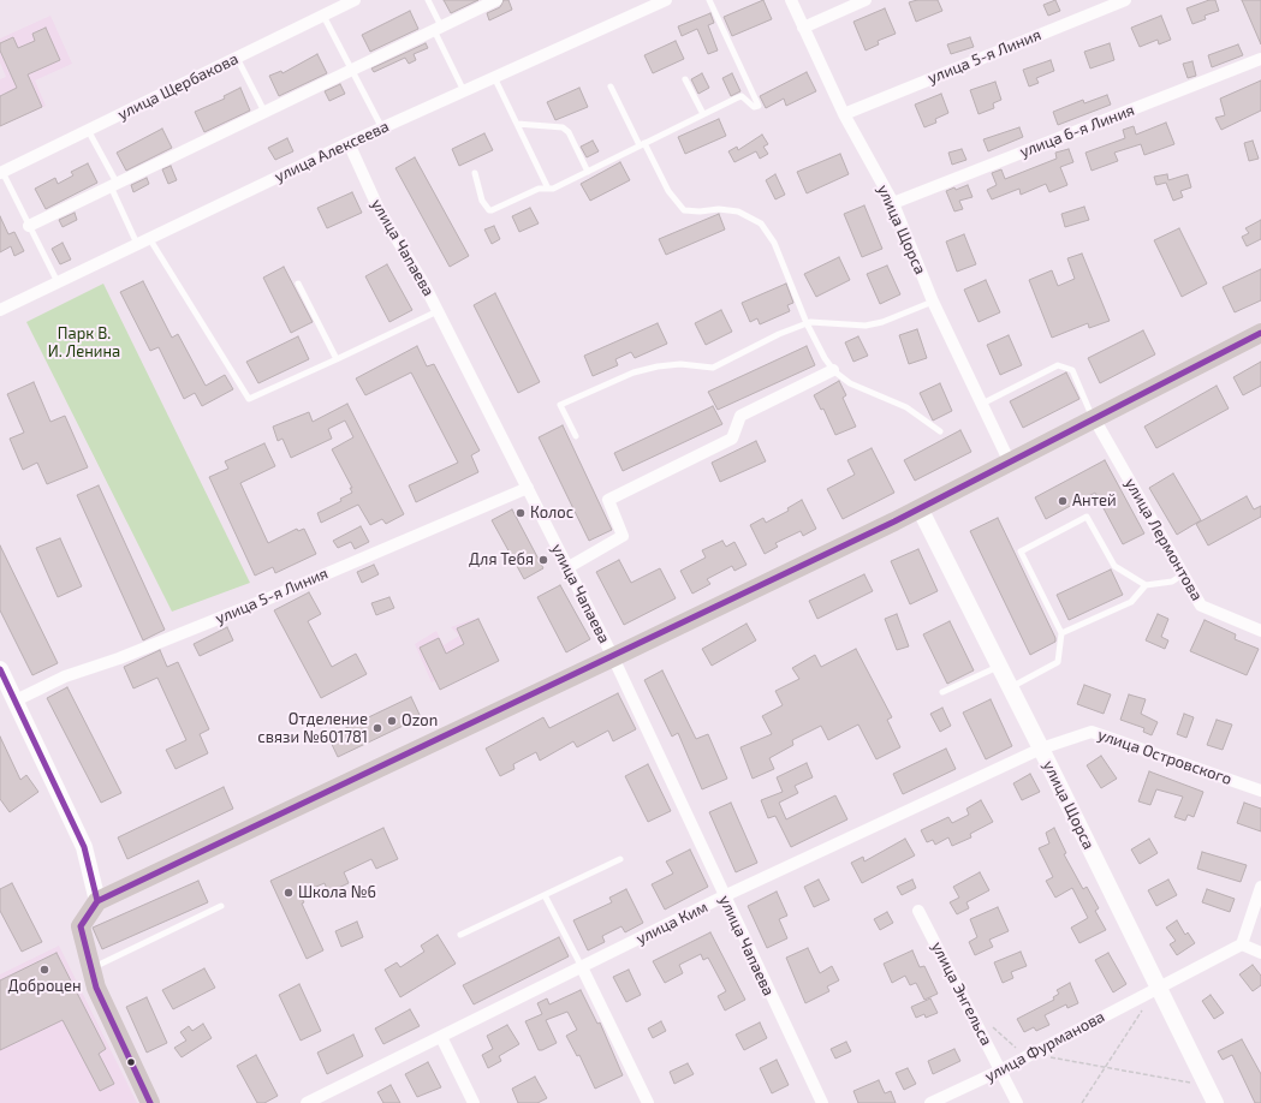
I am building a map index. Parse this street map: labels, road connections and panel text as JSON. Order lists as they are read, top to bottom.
{
  "streets": {
    "street": [
      "улица 5-я Линия",
      "улица Щербакова",
      "улица 6-я Линия",
      "улица Алексеева",
      "улица Щорса",
      "улица Чапаева",
      "улица Лермонтова",
      "улица Островского",
      "улица Ким",
      "улица Энгельса",
      "улица Фурманова"
    ]
  },
  "crossings": [
    ["улица 5-я Линия", "улица Щорса"],
    ["улица 5-я Линия", "улица Чапаева"],
    ["улица 6-я Линия", "улица Щорса"],
    ["улица Алексеева", "улица Чапаева"],
    ["улица Щорса", "улица Островского"],
    ["улица Щорса", "улица Ким"],
    ["улица Щорса", "улица Фурманова"],
    ["улица Чапаева", "улица Ким"],
    ["улица Островского", "улица Ким"],
    ["улица Энгельса", "улица Фурманова"]
  ],
  "parks": ["Парк В. И. Ленина"],
  "places": [
    "Антей",
    "Колос",
    "Для Тебя",
    "Ozon",
    "Отделение связи №601781",
    "Школа №6",
    "Доброцен"
  ]
}
